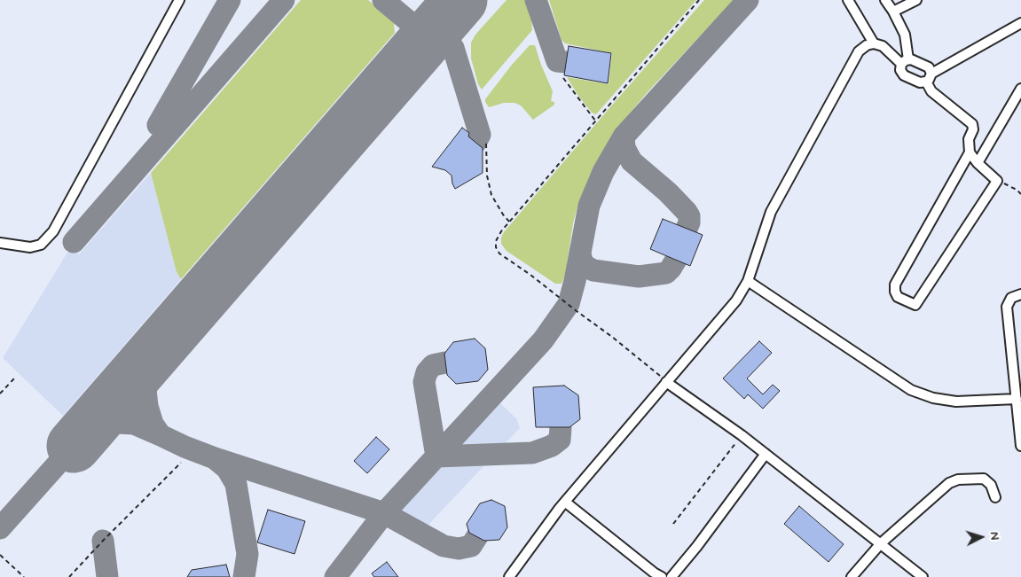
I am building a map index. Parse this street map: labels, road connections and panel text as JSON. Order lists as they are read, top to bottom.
{
  "north": "right"
}
